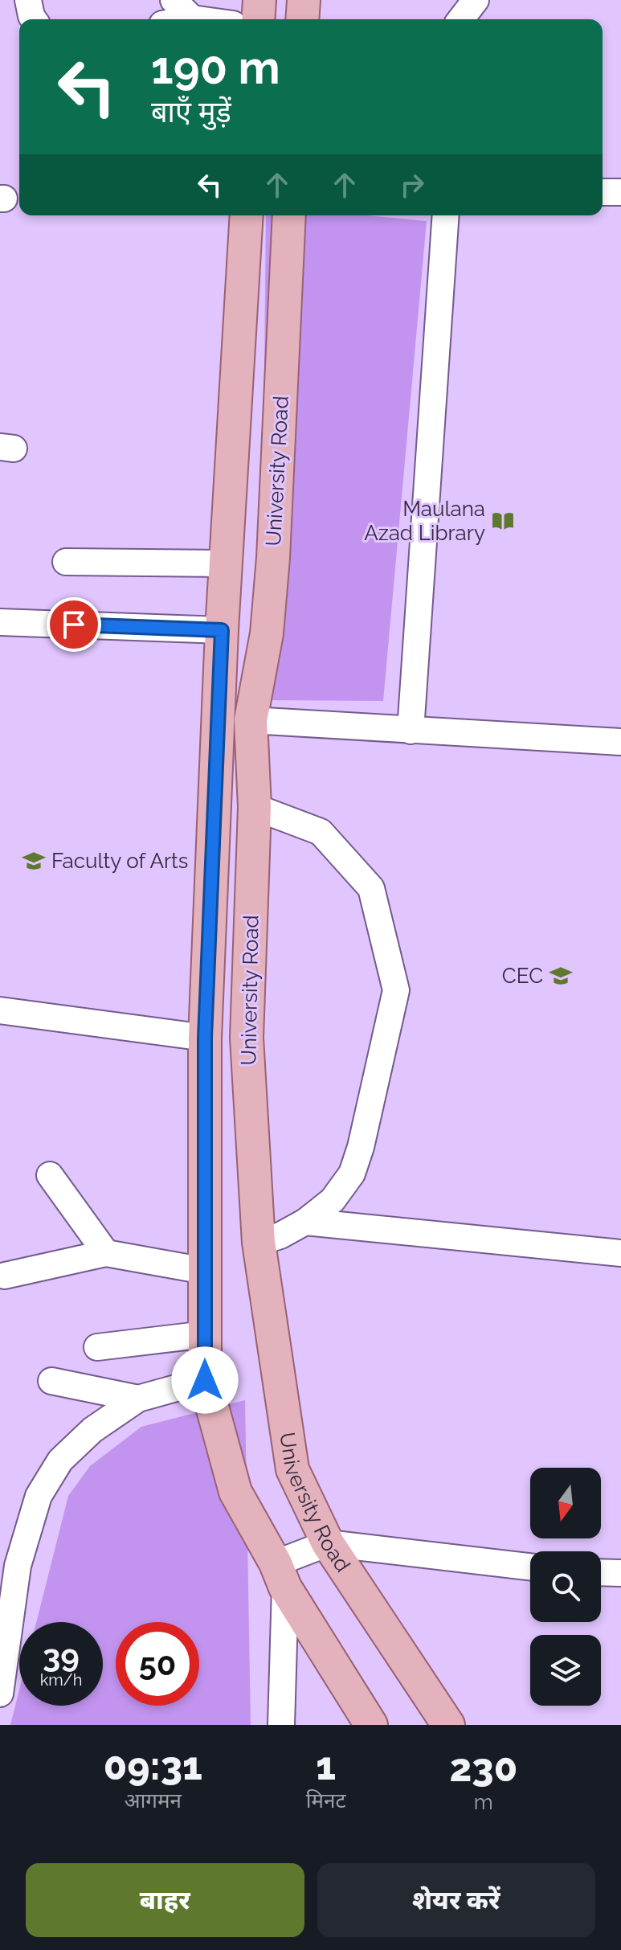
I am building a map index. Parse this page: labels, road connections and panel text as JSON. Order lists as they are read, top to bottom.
{
  "streets": {
    "main road": ["University Road"]
  },
  "places": {
    "library": ["Maulana Azad Library"],
    "school or university": ["Faculty of Arts", "CEC"]
  },
  "north": "bottom",
  "page": {
    "turn": ["190 m", "बाएँ मुड़ें"],
    "speed": "39 km/h",
    "limit": "50",
    "eta": [
      "09:31",
      "आगमन",
      "1",
      "मिनट",
      "230",
      "m"
    ],
    "buttons": ["बाहर", "शेयर करें"]
  }
}
